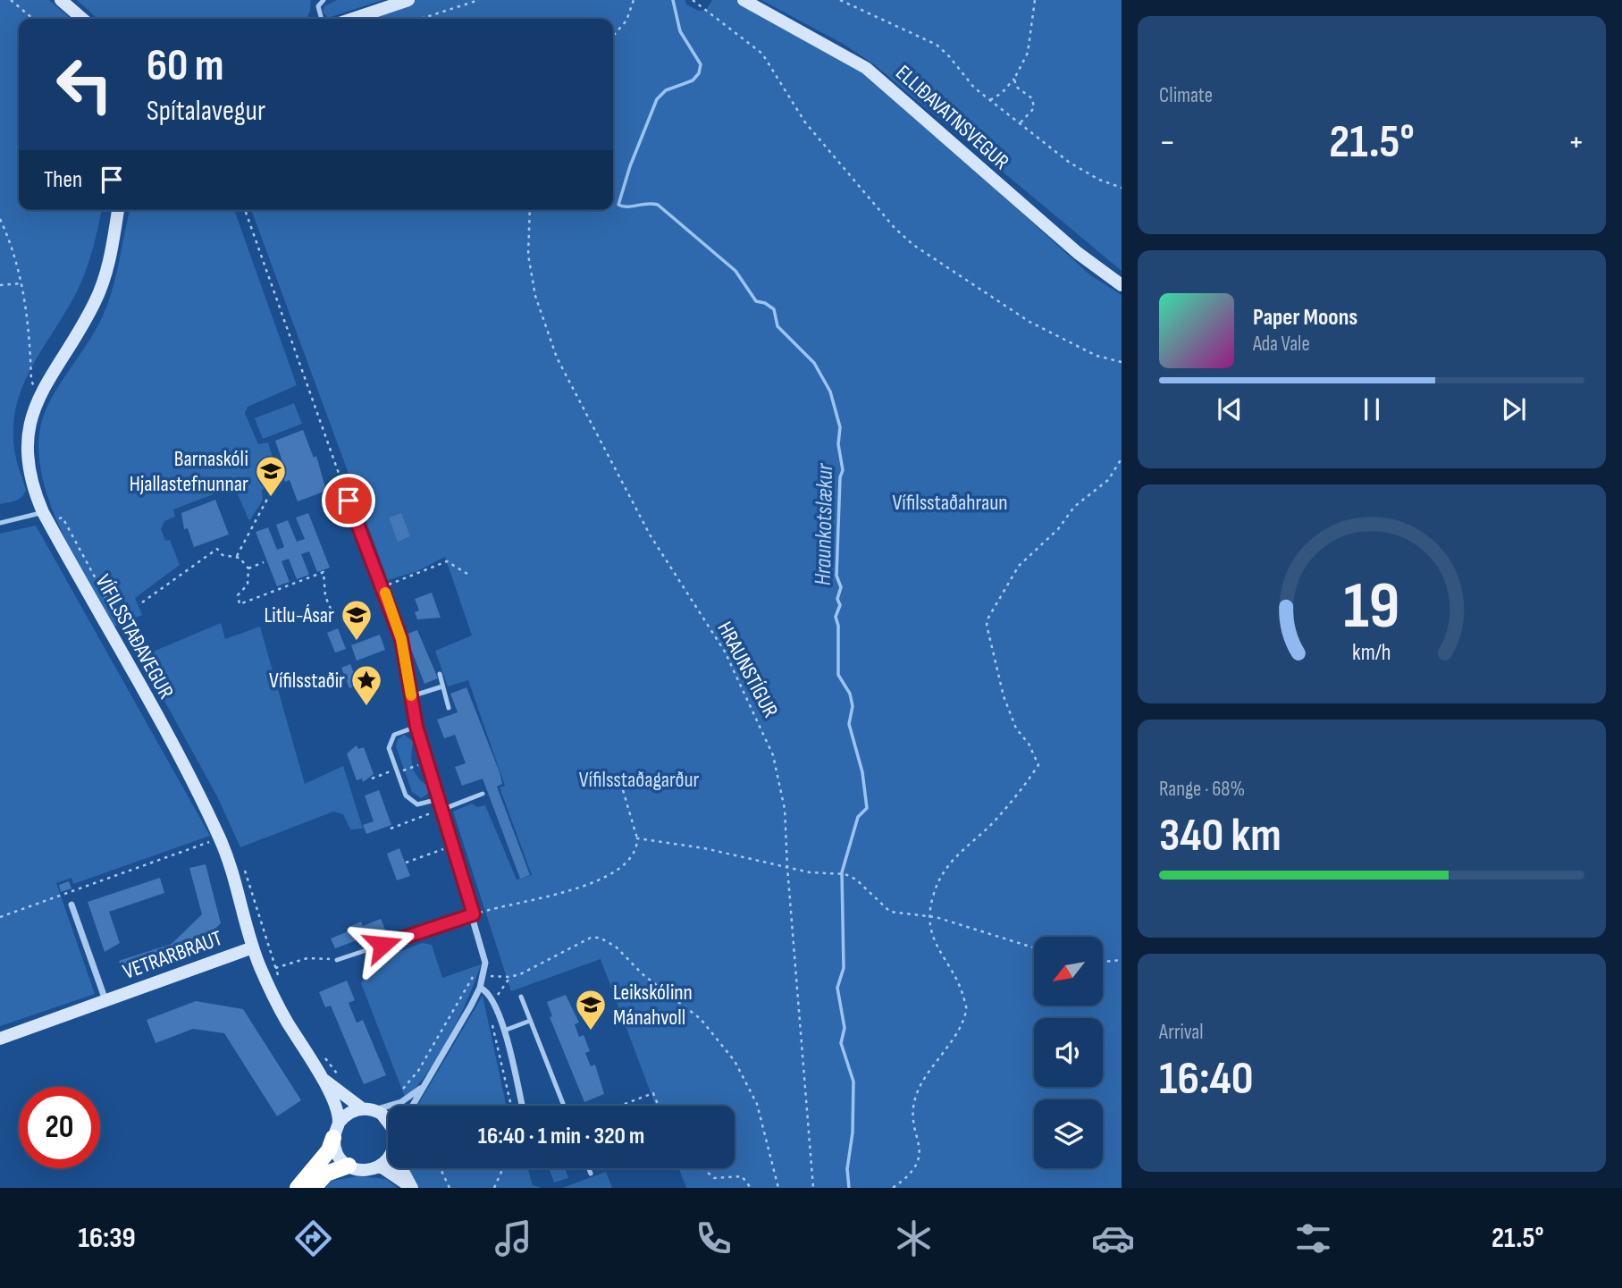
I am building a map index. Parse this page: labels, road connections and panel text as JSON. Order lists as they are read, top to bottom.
{
  "streets": {
    "main road": ["ELLIÐAVATNSVEGUR", "VÍFILSSTAÐAVEGUR", "VETRARBRAUT"],
    "path": ["HRAUNSTÍGUR"]
  },
  "crossings": [
    ["VÍFILSSTAÐAVEGUR", "VETRARBRAUT"]
  ],
  "water": ["Hraunkotslækur"],
  "parks": ["Vífilsstaðahraun", "Vífilsstaðagarður"],
  "places": {
    "school or university": ["Barnaskóli Hjallastefnunnar", "Litlu-Ásar", "Leikskólinn Mánahvoll"],
    "place": ["Vífilsstaðir"]
  },
  "north": "bottom left",
  "page": {
    "tile": [
      "Climate",
      ["Range · 68%", "340 km"],
      ["Arrival", "16:40"]
    ],
    "turn": ["60 m", "Spítalavegur"],
    "heat": ["−", "21.5°", "+"],
    "then": "Then",
    "song": ["Paper Moons", "Ada Vale"],
    "limit": "20",
    "trip": "16:40 · 1 min · 320 m",
    "tabs": ["16:39", "21.5°"],
    "gauge": ["19", "km/h"]
  }
}
